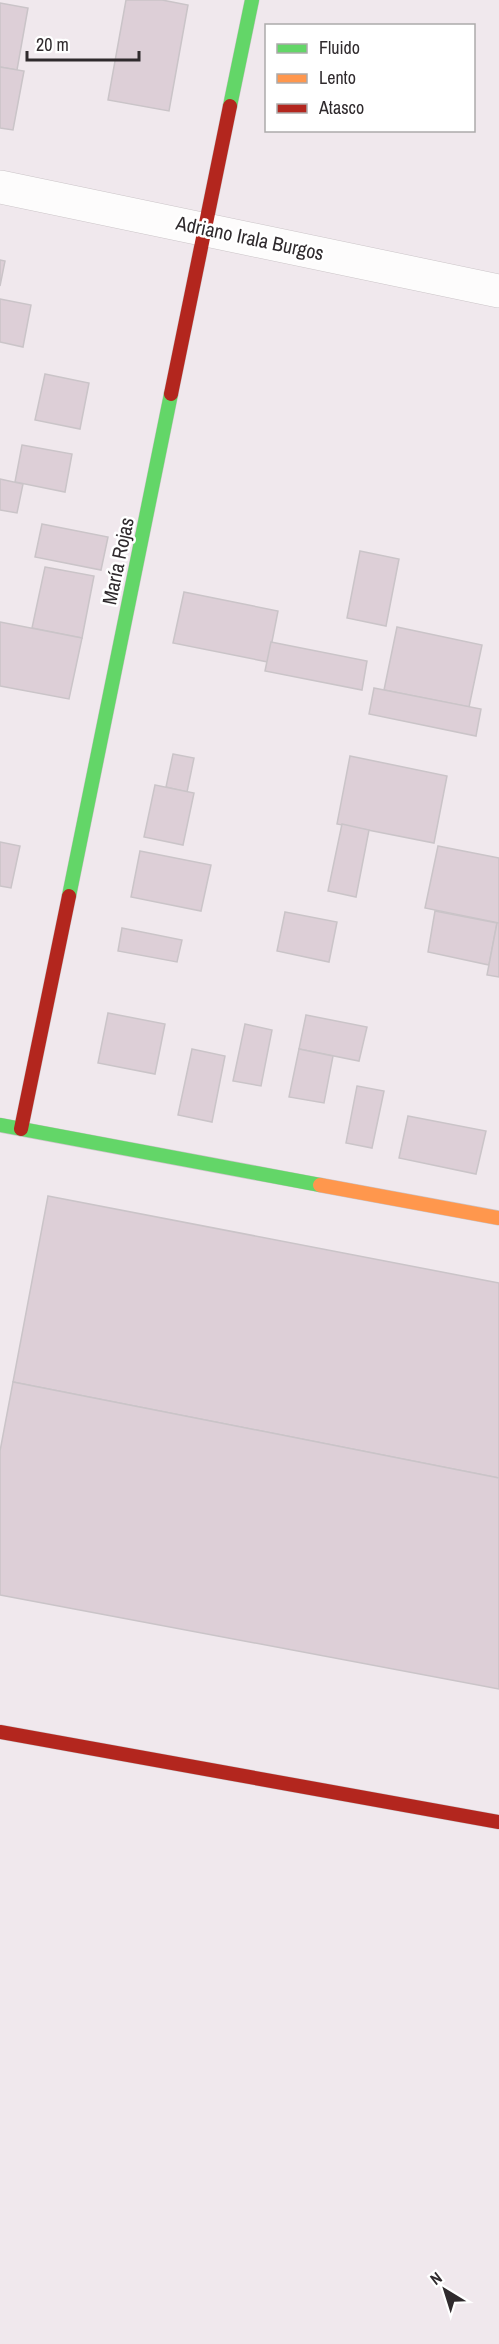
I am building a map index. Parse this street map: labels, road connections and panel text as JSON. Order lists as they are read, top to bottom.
{
  "streets": {
    "street": ["Adriano Irala Burgos", "María Rojas"]
  },
  "crossings": [
    ["Adriano Irala Burgos", "María Rojas"]
  ],
  "legend": ["Fluido", "Lento", "Atasco"],
  "scale_bar": "20 m",
  "north": "top left"
}
